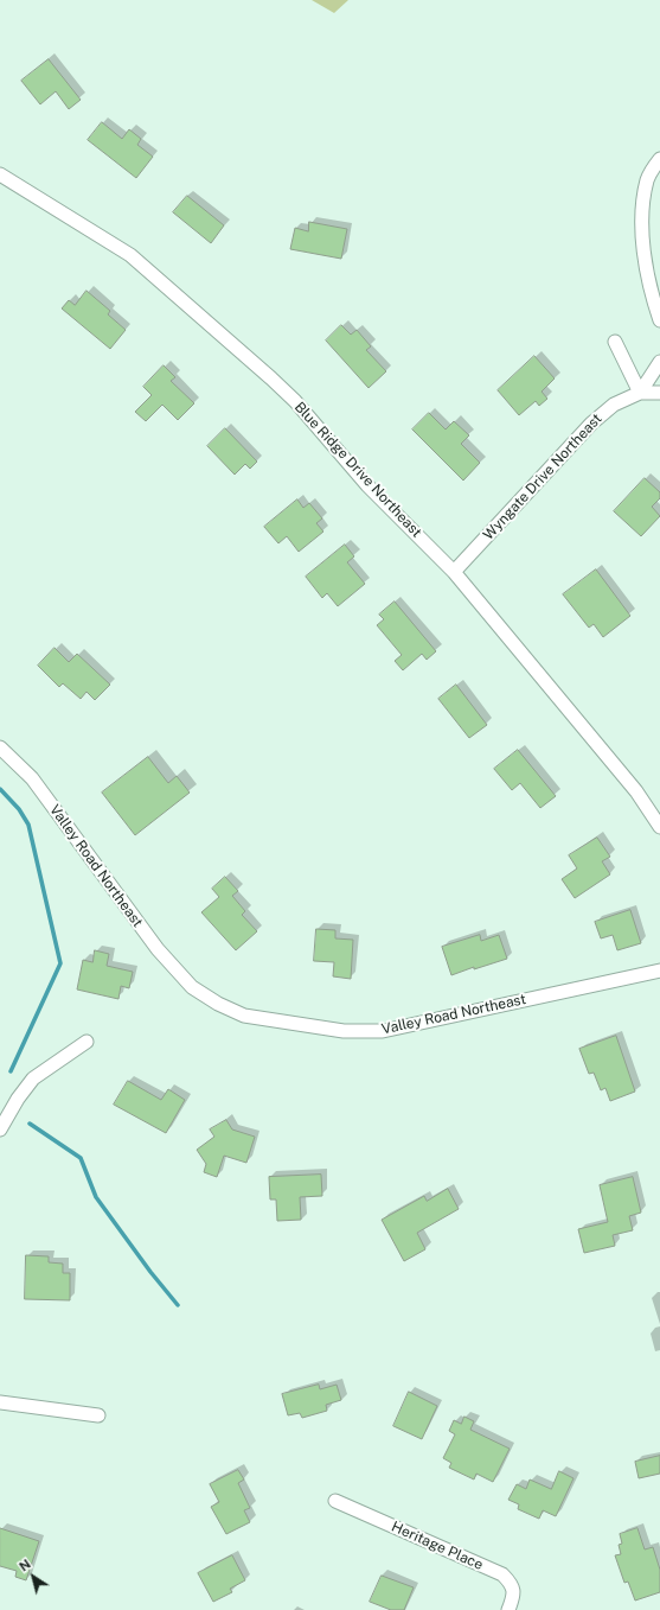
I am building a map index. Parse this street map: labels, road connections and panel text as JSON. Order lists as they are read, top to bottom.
{
  "streets": {
    "street": [
      "Blue Ridge Drive Northeast",
      "Wyngate Drive Northeast",
      "Valley Road Northeast",
      "Heritage Place"
    ]
  },
  "crossings": [
    ["Blue Ridge Drive Northeast", "Wyngate Drive Northeast"]
  ],
  "north": "top left"
}
